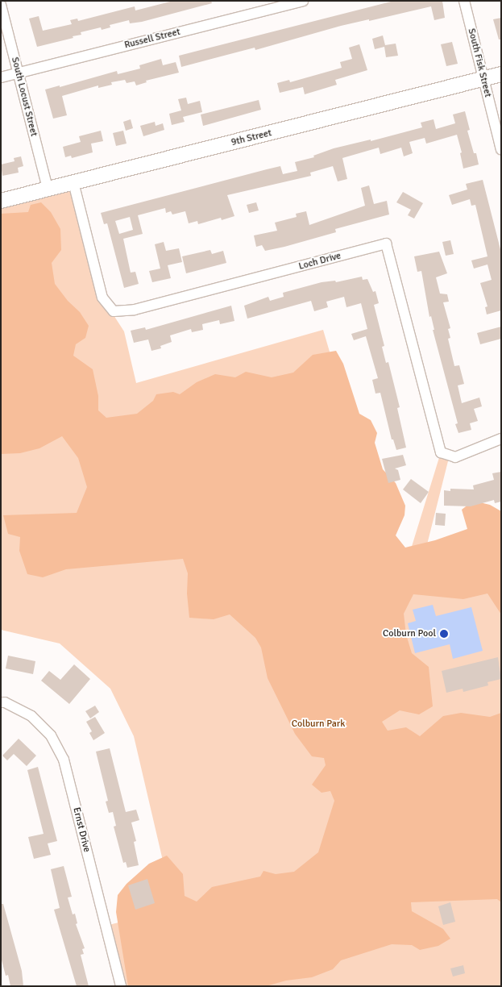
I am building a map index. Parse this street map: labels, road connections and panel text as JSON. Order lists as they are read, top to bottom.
{
  "streets": {
    "street": [
      "Russell Street",
      "South Fisk Street",
      "South Locust Street",
      "9th Street",
      "Loch Drive",
      "Ernst Drive"
    ]
  },
  "crossings": [
    ["Russell Street", "South Locust Street"],
    ["South Fisk Street", "9th Street"],
    ["South Locust Street", "9th Street"],
    ["9th Street", "Loch Drive"]
  ],
  "parks": ["Colburn Park"],
  "places": ["Colburn Pool"]
}
